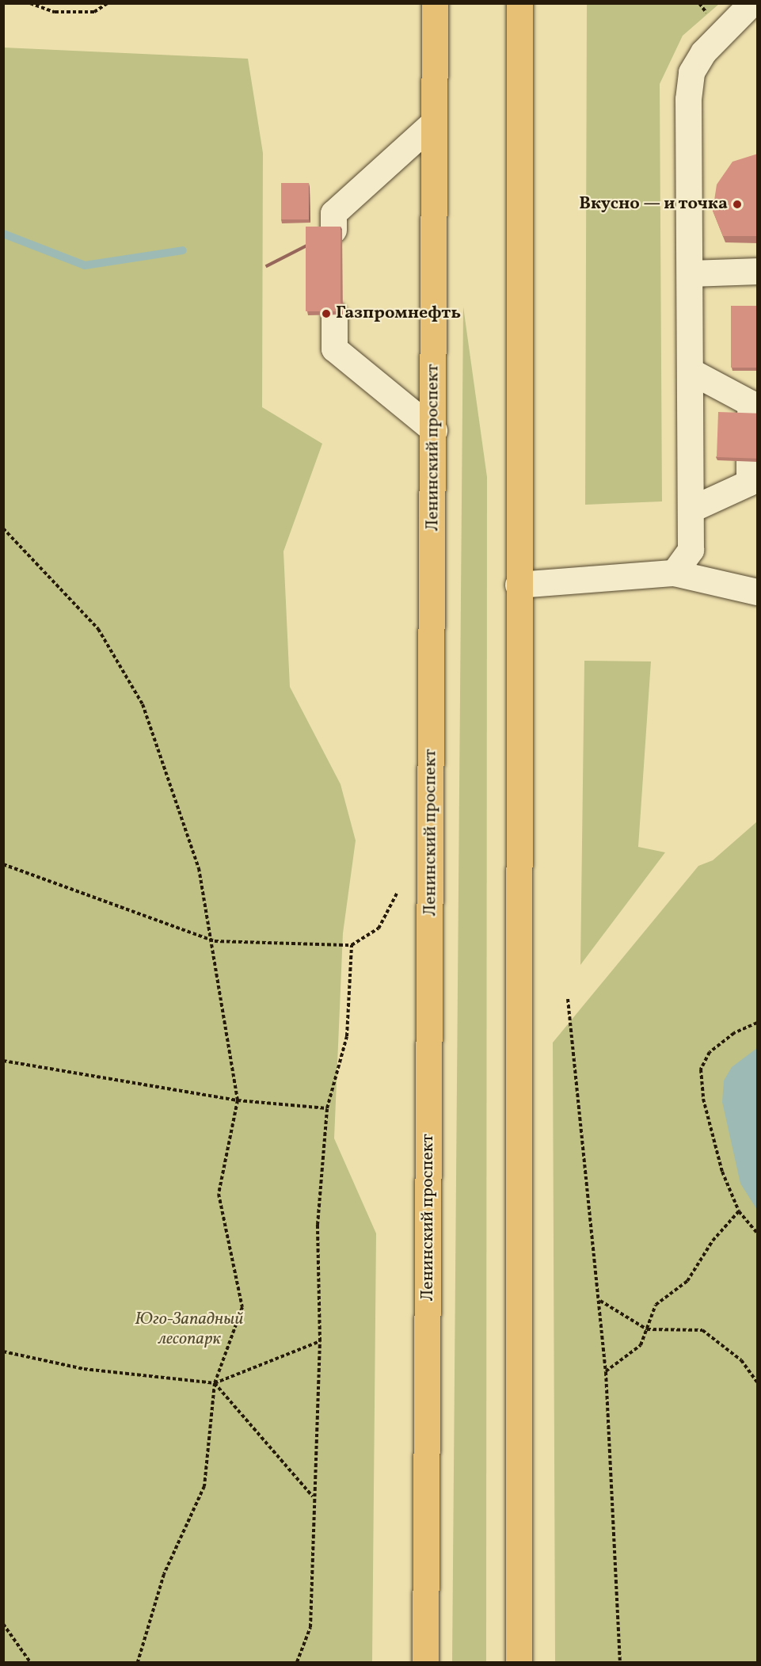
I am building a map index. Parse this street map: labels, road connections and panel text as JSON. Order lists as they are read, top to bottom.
{
  "streets": {
    "main road": ["Ленинский проспект"]
  },
  "parks": ["Юго-Западный лесопарк"],
  "places": ["Вкусно — и точка", "Газпромнефть"]
}
